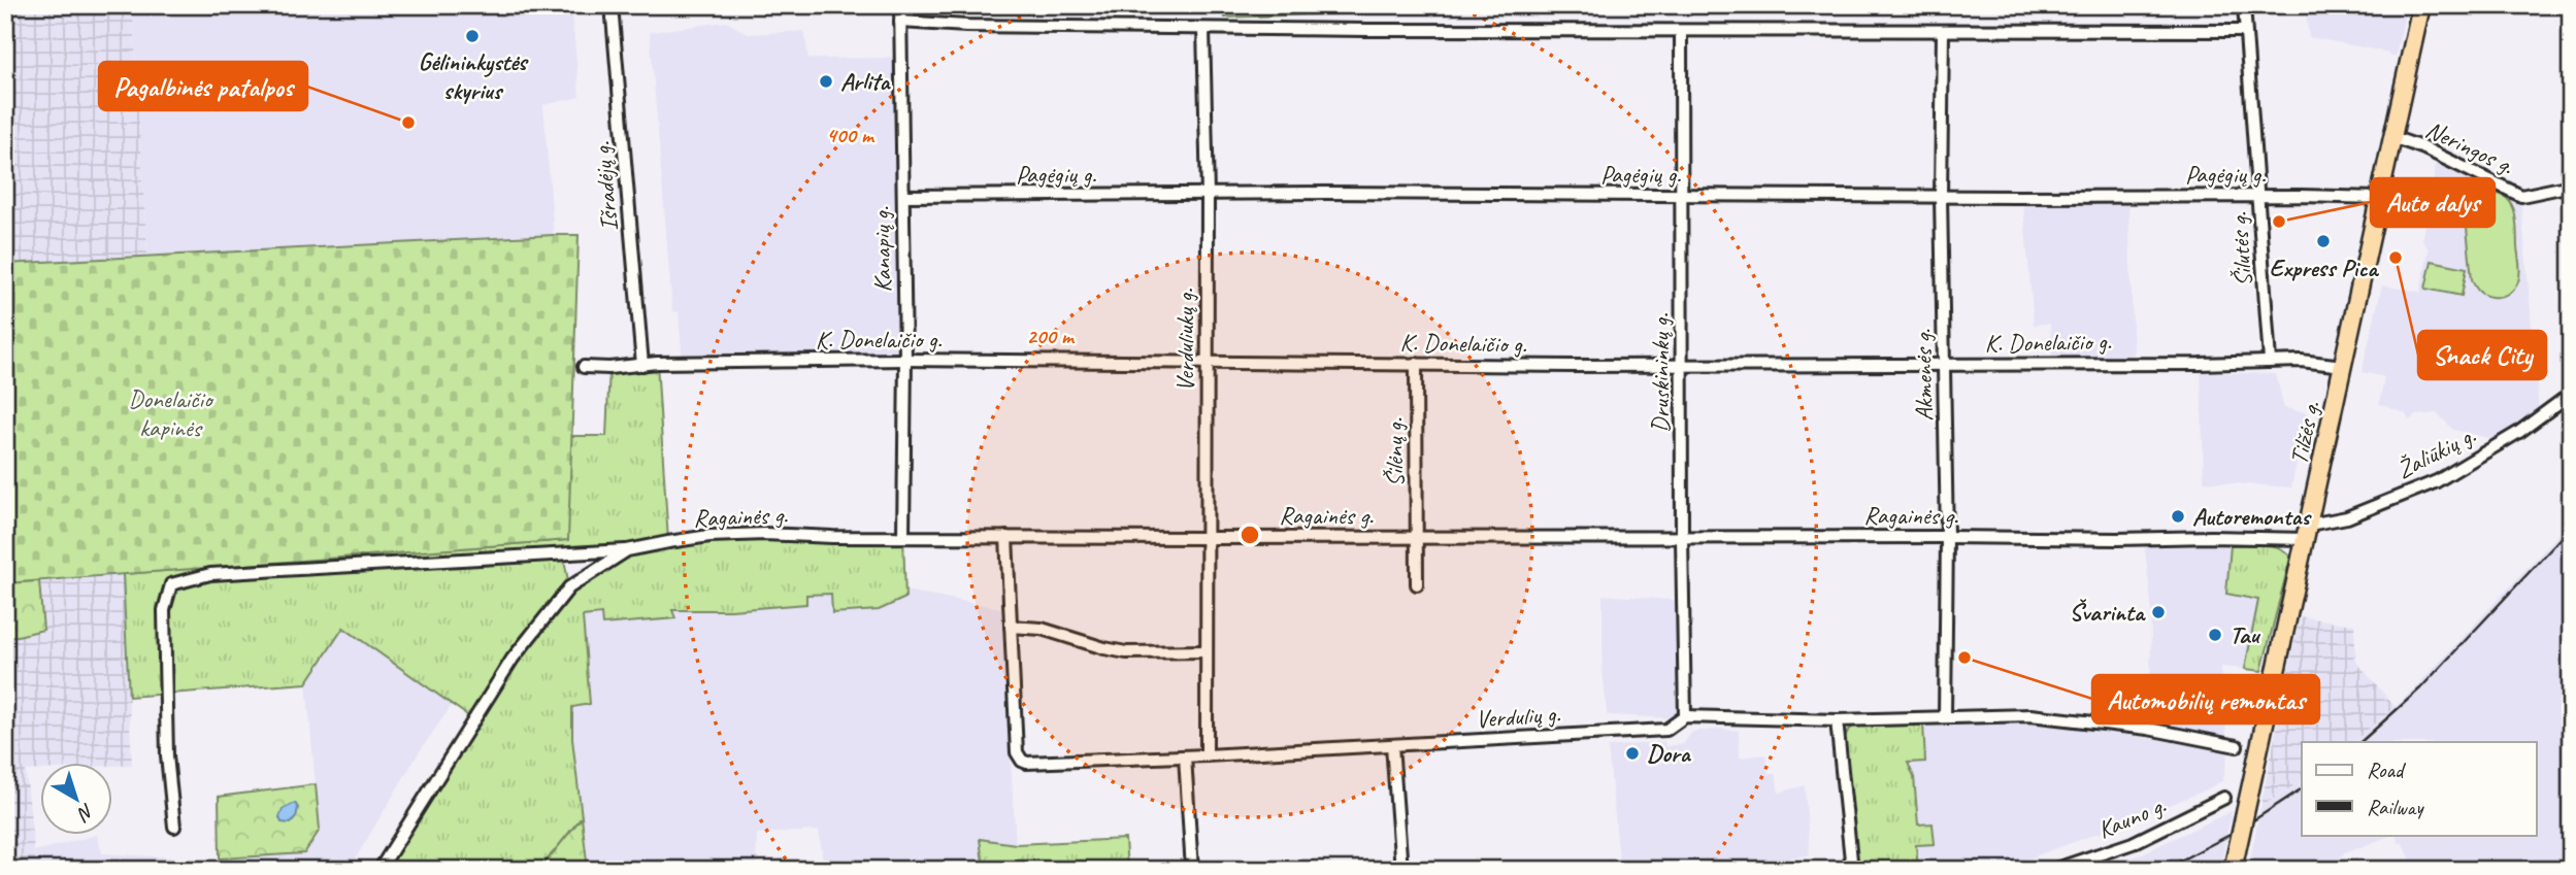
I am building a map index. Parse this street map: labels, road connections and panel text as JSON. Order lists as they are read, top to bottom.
{
  "streets": {
    "highway": ["Tilžės g."],
    "street": [
      "Neringos g.",
      "Pagėgių g.",
      "Išradėjų g.",
      "Kanapių g.",
      "Šilutės g.",
      "K. Donelaičio g.",
      "Verduliukų g.",
      "Druskininkų g.",
      "Akmenės g.",
      "Šilėnų g.",
      "Žaliūkių g.",
      "Ragainės g.",
      "Verdulių g.",
      "Kauno g."
    ]
  },
  "crossings": [
    ["Neringos g.", "Tilžės g."],
    ["Pagėgių g.", "Kanapių g."],
    ["Pagėgių g.", "Šilutės g."],
    ["Pagėgių g.", "Verduliukų g."],
    ["Pagėgių g.", "Druskininkų g."],
    ["Pagėgių g.", "Akmenės g."],
    ["Pagėgių g.", "Tilžės g."],
    ["Išradėjų g.", "K. Donelaičio g."],
    ["Kanapių g.", "K. Donelaičio g."],
    ["Kanapių g.", "Ragainės g."],
    ["Šilutės g.", "K. Donelaičio g."],
    ["K. Donelaičio g.", "Verduliukų g."],
    ["K. Donelaičio g.", "Druskininkų g."],
    ["K. Donelaičio g.", "Akmenės g."],
    ["K. Donelaičio g.", "Tilžės g."],
    ["K. Donelaičio g.", "Šilėnų g."],
    ["Verduliukų g.", "Ragainės g."],
    ["Verduliukų g.", "Verdulių g."],
    ["Druskininkų g.", "Ragainės g."],
    ["Druskininkų g.", "Verdulių g."],
    ["Akmenės g.", "Ragainės g."],
    ["Akmenės g.", "Verdulių g."],
    ["Tilžės g.", "Žaliūkių g."],
    ["Tilžės g.", "Ragainės g."],
    ["Šilėnų g.", "Ragainės g."],
    ["Žaliūkių g.", "Ragainės g."],
    ["Ragainės g.", "Verdulių g."]
  ],
  "parks": ["Donelaičio kapinės"],
  "places": [
    "Gėlininkystės skyrius",
    "Arlita",
    "Pagalbinės patalpos",
    "Auto dalys",
    "Express Pica",
    "Snack City",
    "Autoremontas",
    "Švarinta",
    "Tau",
    "Automobilių remontas",
    "Dora"
  ],
  "legend": ["Road", "Railway"],
  "north": "bottom right",
  "rings": ["400 m", "200 m"]
}
